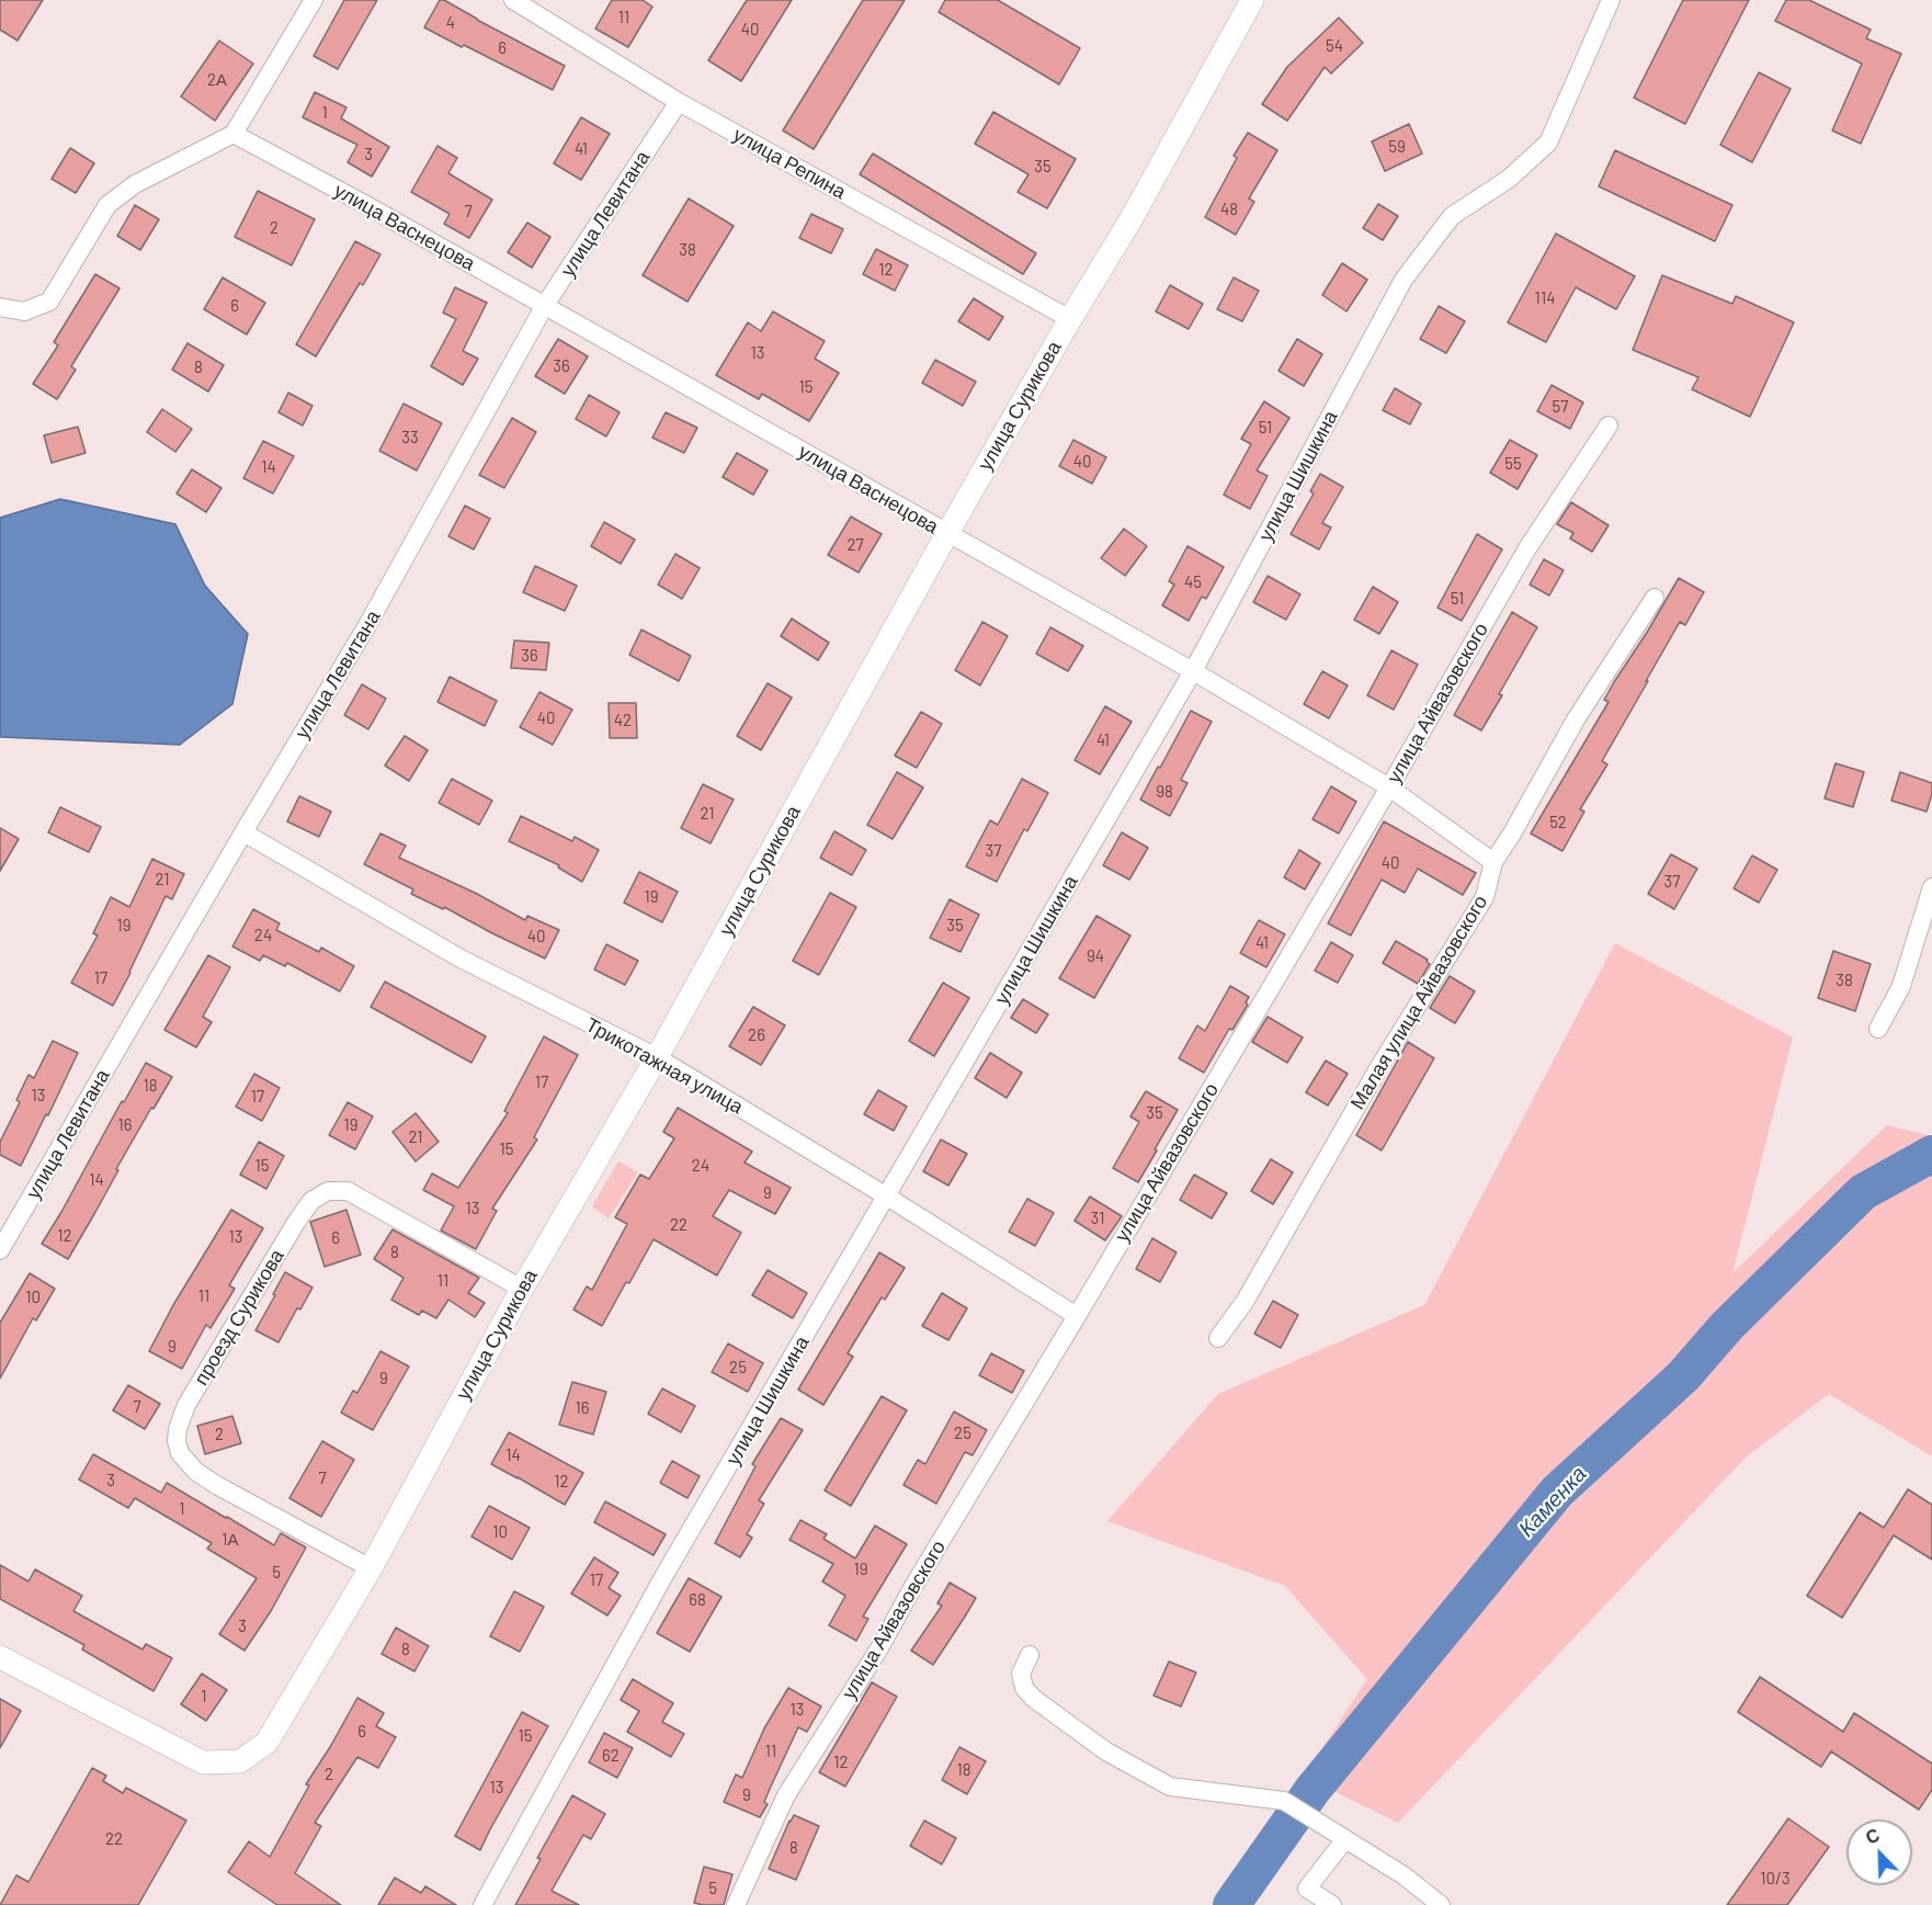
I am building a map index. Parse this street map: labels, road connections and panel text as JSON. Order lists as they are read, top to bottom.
{
  "streets": {
    "street": [
      "улица Репина",
      "улица Левитана",
      "улица Васнецова",
      "улица Сурикова",
      "улица Шишкина",
      "улица Айвазовского",
      "Малая улица Айвазовского",
      "Трикотажная улица",
      "проезд Сурикова"
    ]
  },
  "crossings": [
    ["улица Репина", "улица Левитана"],
    ["улица Репина", "улица Сурикова"],
    ["улица Левитана", "улица Васнецова"],
    ["улица Левитана", "Трикотажная улица"],
    ["улица Васнецова", "улица Сурикова"],
    ["улица Васнецова", "улица Шишкина"],
    ["улица Васнецова", "улица Айвазовского"],
    ["улица Васнецова", "Малая улица Айвазовского"],
    ["улица Сурикова", "Трикотажная улица"],
    ["улица Сурикова", "проезд Сурикова"],
    ["улица Шишкина", "Трикотажная улица"],
    ["улица Айвазовского", "Трикотажная улица"]
  ],
  "water": ["Каменка"],
  "house_numbers": [
    "11",
    "4",
    "40",
    "54",
    "6",
    "2А",
    "1",
    "59",
    "41",
    "3",
    "35",
    "48",
    "7",
    "2",
    "38",
    "12",
    "114",
    "6",
    "13",
    "36",
    "8",
    "15",
    "57",
    "51",
    "33",
    "40",
    "55",
    "14",
    "27",
    "45",
    "51",
    "36",
    "40",
    "42",
    "41",
    "98",
    "21",
    "52",
    "37",
    "40",
    "21",
    "37",
    "19",
    "19",
    "35",
    "24",
    "40",
    "41",
    "94",
    "17",
    "38",
    "26",
    "17",
    "18",
    "13",
    "17",
    "35",
    "16",
    "19",
    "21",
    "15",
    "15",
    "24",
    "14",
    "9",
    "13",
    "31",
    "22",
    "12",
    "13",
    "6",
    "8",
    "11",
    "11",
    "10",
    "9",
    "25",
    "9",
    "7",
    "16",
    "25",
    "2",
    "14",
    "7",
    "3",
    "12",
    "1",
    "10",
    "1А",
    "19",
    "5",
    "17",
    "68",
    "3",
    "8",
    "1",
    "13",
    "6",
    "15",
    "11",
    "62",
    "12",
    "18",
    "2",
    "13",
    "9",
    "22",
    "8",
    "10/3",
    "5"
  ],
  "north": "top left"
}
